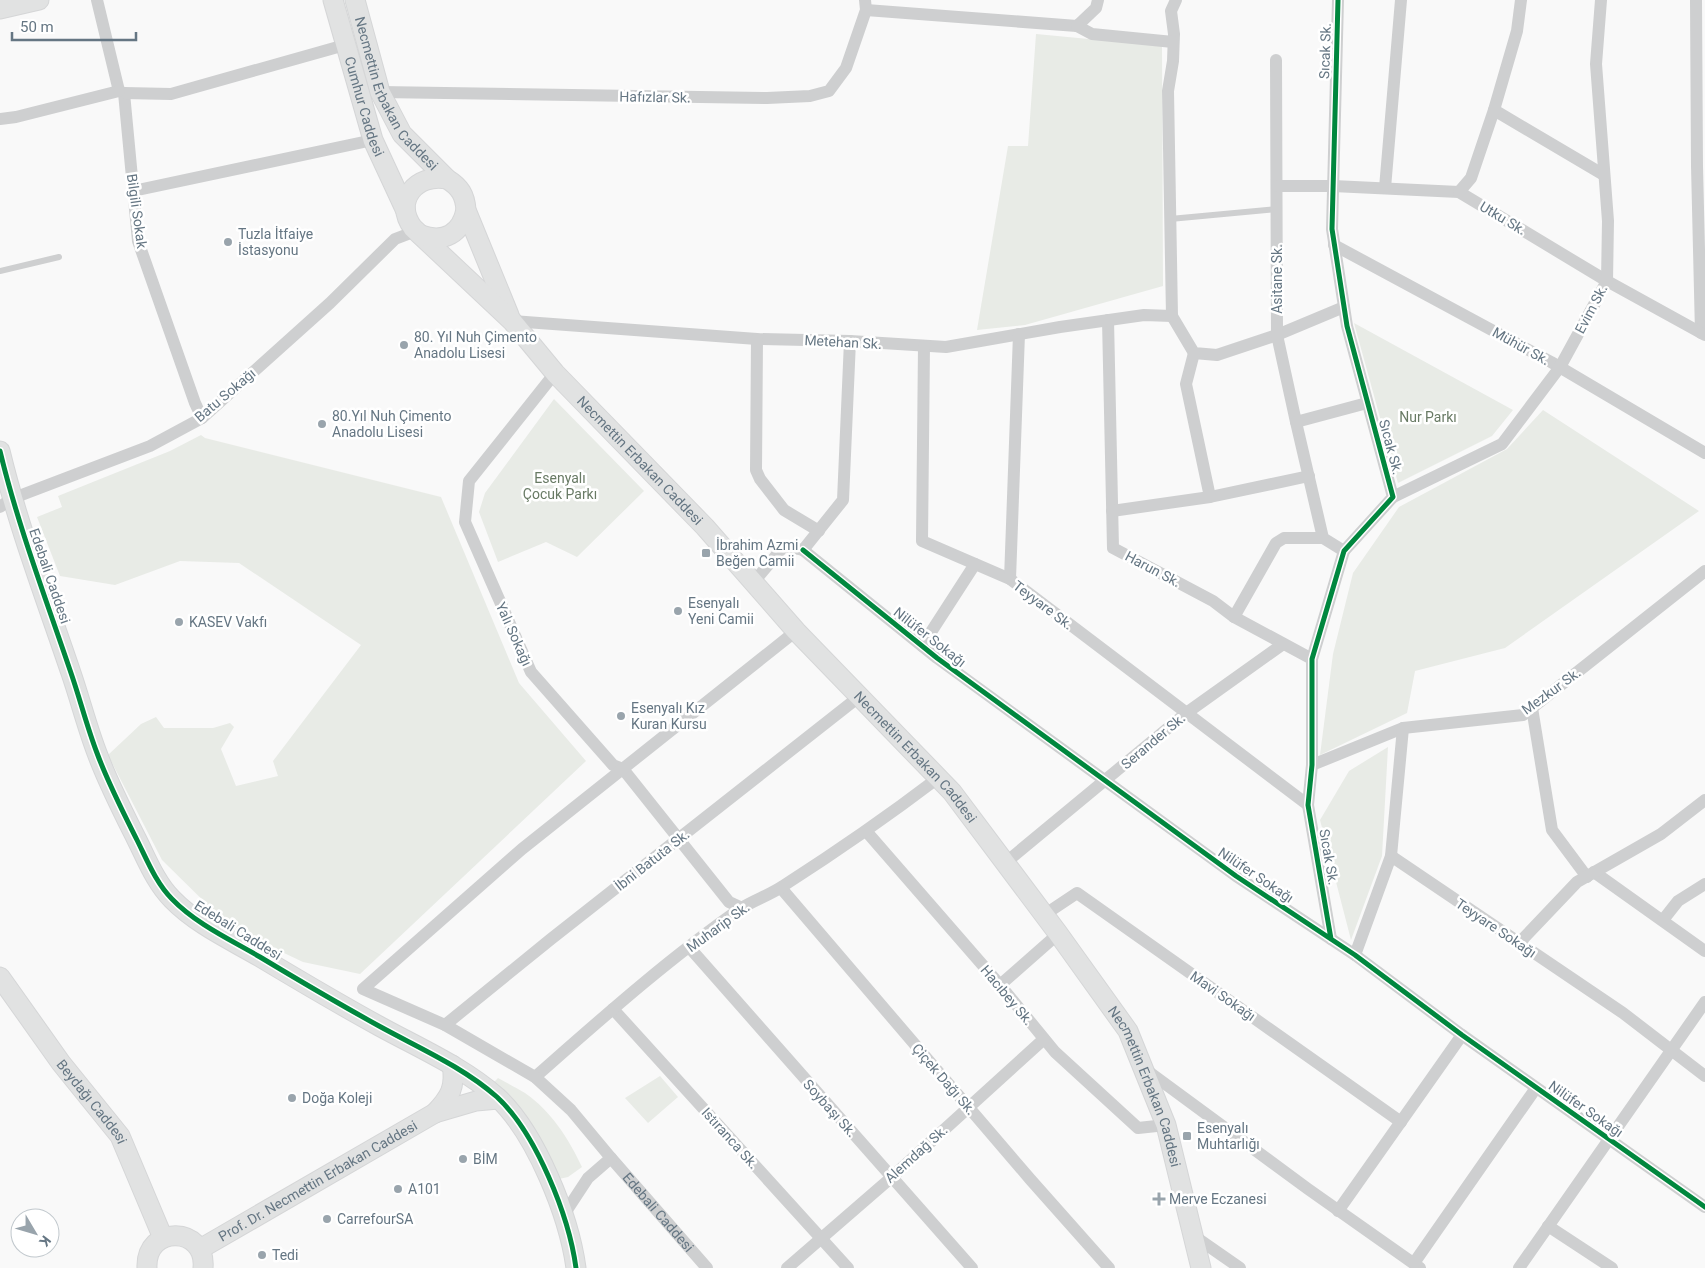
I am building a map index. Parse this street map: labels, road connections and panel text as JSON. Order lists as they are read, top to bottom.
{
  "streets": {
    "main road": [
      "Necmettin Erbakan Caddesi",
      "Cumhur Caddesi",
      "Edebali Caddesi",
      "Beydağı Caddesi",
      "Prof. Dr. Necmettin Erbakan Caddesi"
    ],
    "street": [
      "Sıcak Sk.",
      "Hafızlar Sk.",
      "Bilgili Sokak",
      "Utku Sk.",
      "Asitane Sk.",
      "Evim Sk.",
      "Metehan Sk.",
      "Mühür Sk.",
      "Batu Sokağı",
      "Harun Sk.",
      "Teyyare Sk.",
      "Yalı Sokağı",
      "Nilüfer Sokağı",
      "Mezkur Sk.",
      "Serander Sk.",
      "İbni Batuta Sk.",
      "Muharip Sk.",
      "Teyyare Sokağı",
      "Hacıbey Sk.",
      "Mavi Sokağı",
      "Çiçek Dağı Sk.",
      "Soybaşı Sk.",
      "Istıranca Sk.",
      "Alemdağ Sk."
    ]
  },
  "crossings": [
    ["Sıcak Sk.", "Utku Sk."],
    ["Sıcak Sk.", "Evim Sk."],
    ["Sıcak Sk.", "Mühür Sk."],
    ["Sıcak Sk.", "Harun Sk."],
    ["Sıcak Sk.", "Teyyare Sk."],
    ["Sıcak Sk.", "Nilüfer Sokağı"],
    ["Sıcak Sk.", "Mezkur Sk."],
    ["Necmettin Erbakan Caddesi", "Hafızlar Sk."],
    ["Necmettin Erbakan Caddesi", "Cumhur Caddesi"],
    ["Necmettin Erbakan Caddesi", "Metehan Sk."],
    ["Necmettin Erbakan Caddesi", "Batu Sokağı"],
    ["Necmettin Erbakan Caddesi", "Yalı Sokağı"],
    ["Necmettin Erbakan Caddesi", "Serander Sk."],
    ["Necmettin Erbakan Caddesi", "İbni Batuta Sk."],
    ["Necmettin Erbakan Caddesi", "Muharip Sk."],
    ["Necmettin Erbakan Caddesi", "Hacıbey Sk."],
    ["Necmettin Erbakan Caddesi", "Mavi Sokağı"],
    ["Cumhur Caddesi", "Batu Sokağı"],
    ["Bilgili Sokak", "Batu Sokağı"],
    ["Utku Sk.", "Asitane Sk."],
    ["Utku Sk.", "Evim Sk."],
    ["Evim Sk.", "Mühür Sk."],
    ["Metehan Sk.", "Harun Sk."],
    ["Metehan Sk.", "Teyyare Sk."],
    ["Batu Sokağı", "Edebali Caddesi"],
    ["Harun Sk.", "Serander Sk."],
    ["Edebali Caddesi", "Yalı Sokağı"],
    ["Edebali Caddesi", "İbni Batuta Sk."],
    ["Edebali Caddesi", "Muharip Sk."],
    ["Teyyare Sk.", "Serander Sk."],
    ["Yalı Sokağı", "İbni Batuta Sk."],
    ["Yalı Sokağı", "Muharip Sk."],
    ["Nilüfer Sokağı", "Serander Sk."],
    ["Muharip Sk.", "Hacıbey Sk."],
    ["Muharip Sk.", "Çiçek Dağı Sk."],
    ["Muharip Sk.", "Soybaşı Sk."],
    ["Muharip Sk.", "Istıranca Sk."],
    ["Hacıbey Sk.", "Alemdağ Sk."],
    ["Çiçek Dağı Sk.", "Alemdağ Sk."],
    ["Soybaşı Sk.", "Alemdağ Sk."],
    ["Istıranca Sk.", "Alemdağ Sk."]
  ],
  "parks": ["Nur Parkı", "Esenyalı Çocuk Parkı"],
  "places": {
    "other": [
      "Tuzla İtfaiye İstasyonu",
      "80. Yıl Nuh Çimento Anadolu Lisesi",
      "80.Yıl Nuh Çimento Anadolu Lisesi",
      "Esenyalı Yeni Camii",
      "KASEV Vakfı",
      "Esenyalı Kız Kuran Kursu",
      "Doğa Koleji",
      "BİM",
      "A101",
      "CarrefourSA",
      "Tedi"
    ],
    "transit": ["İbrahim Azmi Beğen Camii", "Esenyalı Muhtarlığı"],
    "health": ["Merve Eczanesi"]
  },
  "scale_bar": "50 m",
  "north": "bottom right"
}
